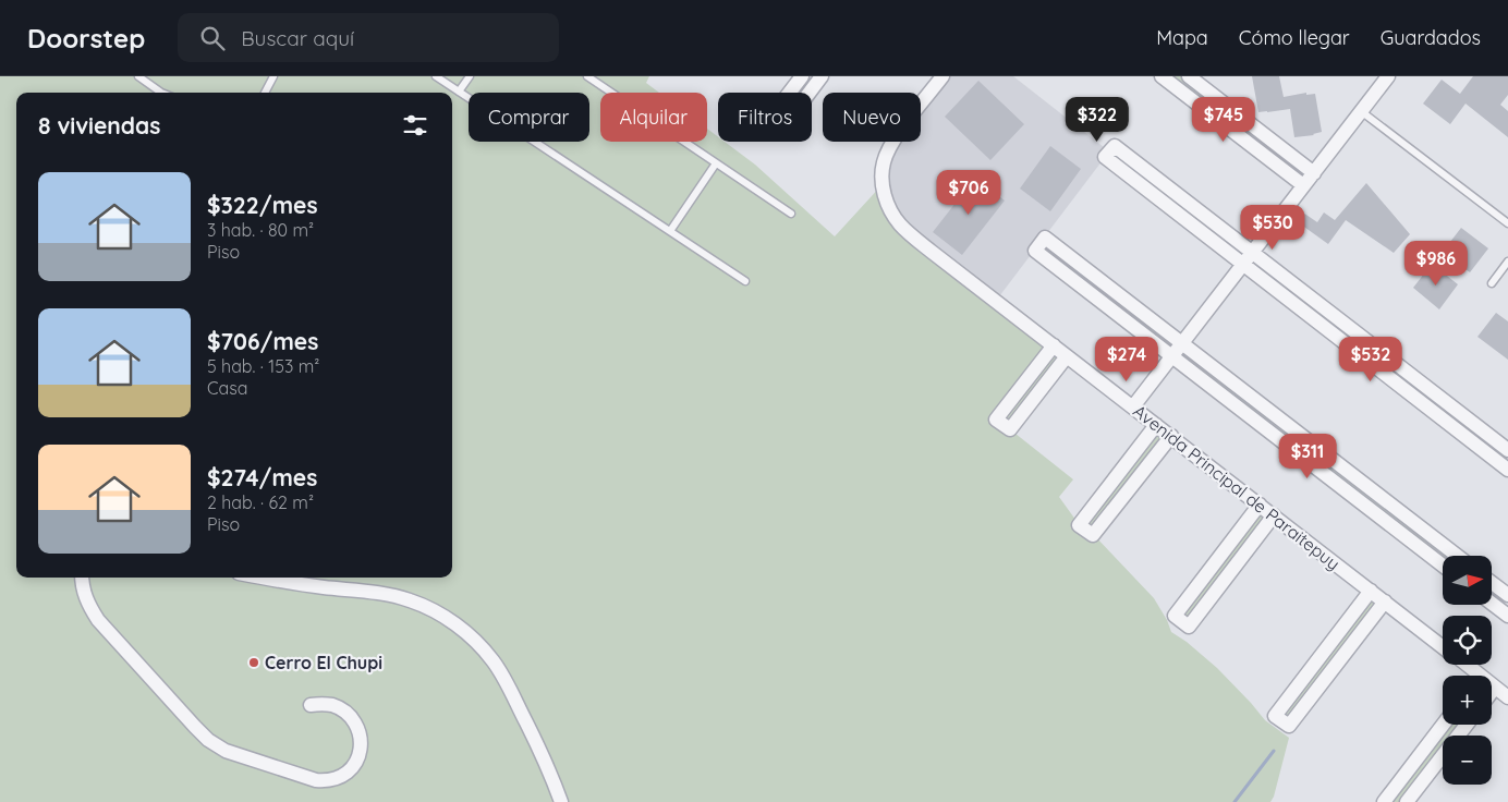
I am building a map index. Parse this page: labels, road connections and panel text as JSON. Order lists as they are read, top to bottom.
{
  "streets": {
    "street": ["Avenida Principal de Paraitepuy"]
  },
  "places": ["Cerro El Chupi"],
  "north": "right",
  "page": {
    "header": "Doorstep",
    "search": "Buscar aquí",
    "nav": ["Mapa", "Cómo llegar", "Guardados"],
    "chip": [
      "Comprar",
      "Alquilar",
      "Filtros",
      "Nuevo"
    ],
    "heading": "8 viviendas",
    "price": [
      "$322",
      "$745",
      "$706",
      "$530",
      "$986",
      "$274",
      "$532",
      "$311"
    ],
    "list": [
      {
        "name": "$322/mes",
        "note": "3 hab. · 80 m² · Piso"
      },
      {
        "name": "$706/mes",
        "note": "5 hab. · 153 m² · Casa"
      },
      {
        "name": "$274/mes",
        "note": "2 hab. · 62 m² · Piso"
      }
    ],
    "map_buttons": ["+", "−"]
  }
}
